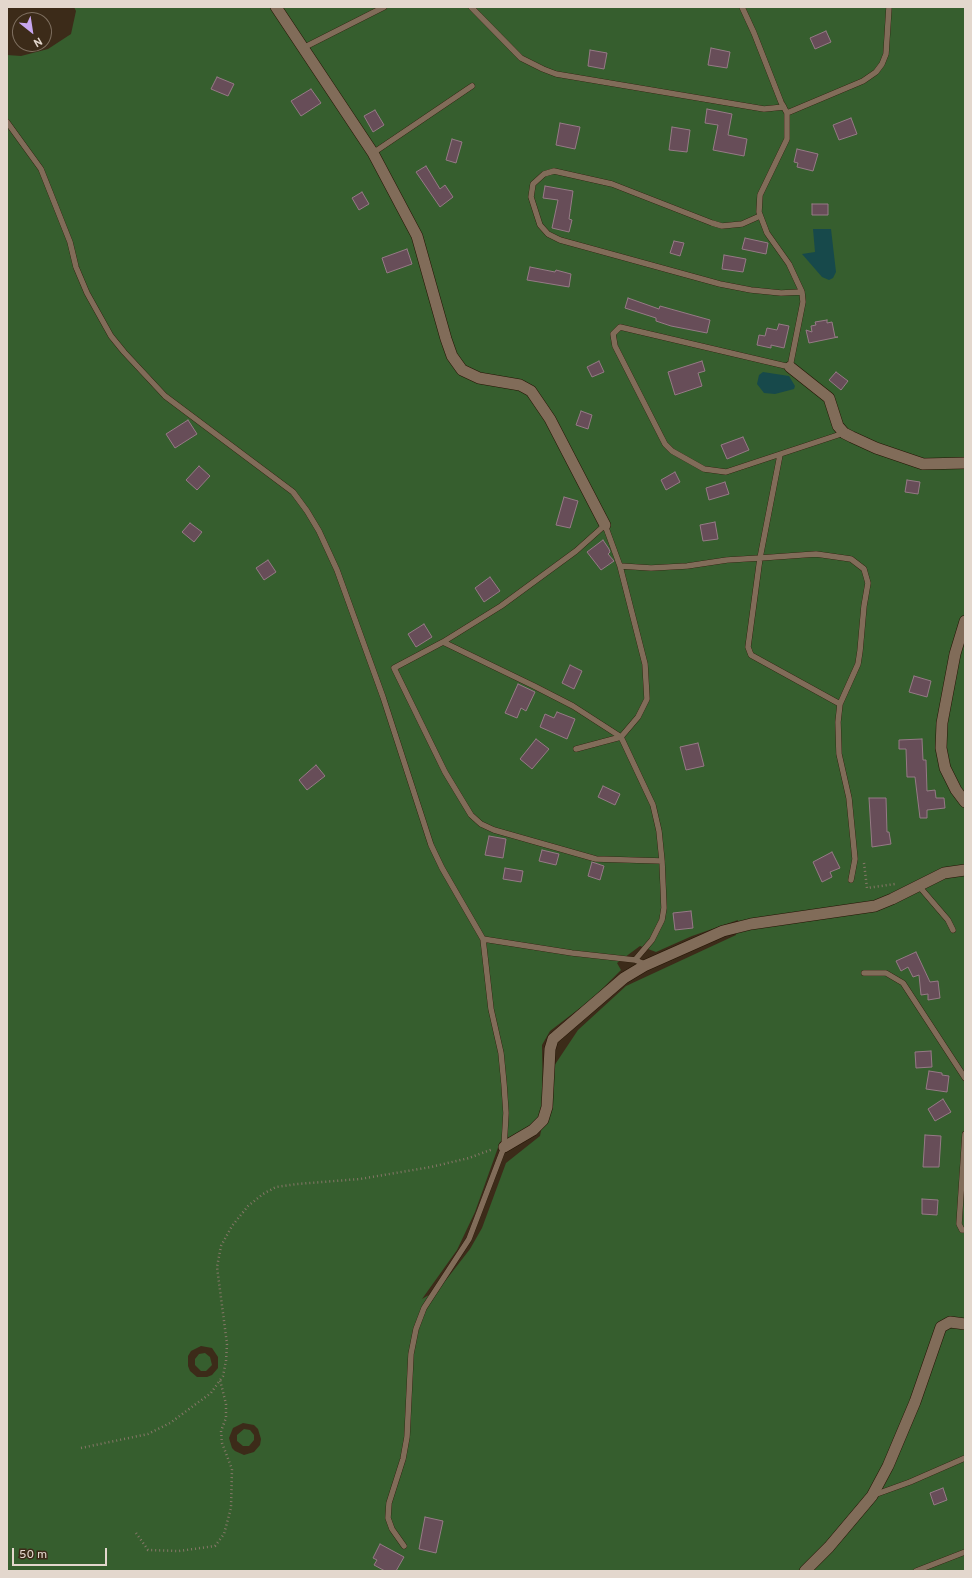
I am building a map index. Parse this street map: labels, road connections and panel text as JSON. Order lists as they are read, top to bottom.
{
  "scale_bar": "50 m",
  "north": "bottom right"
}
